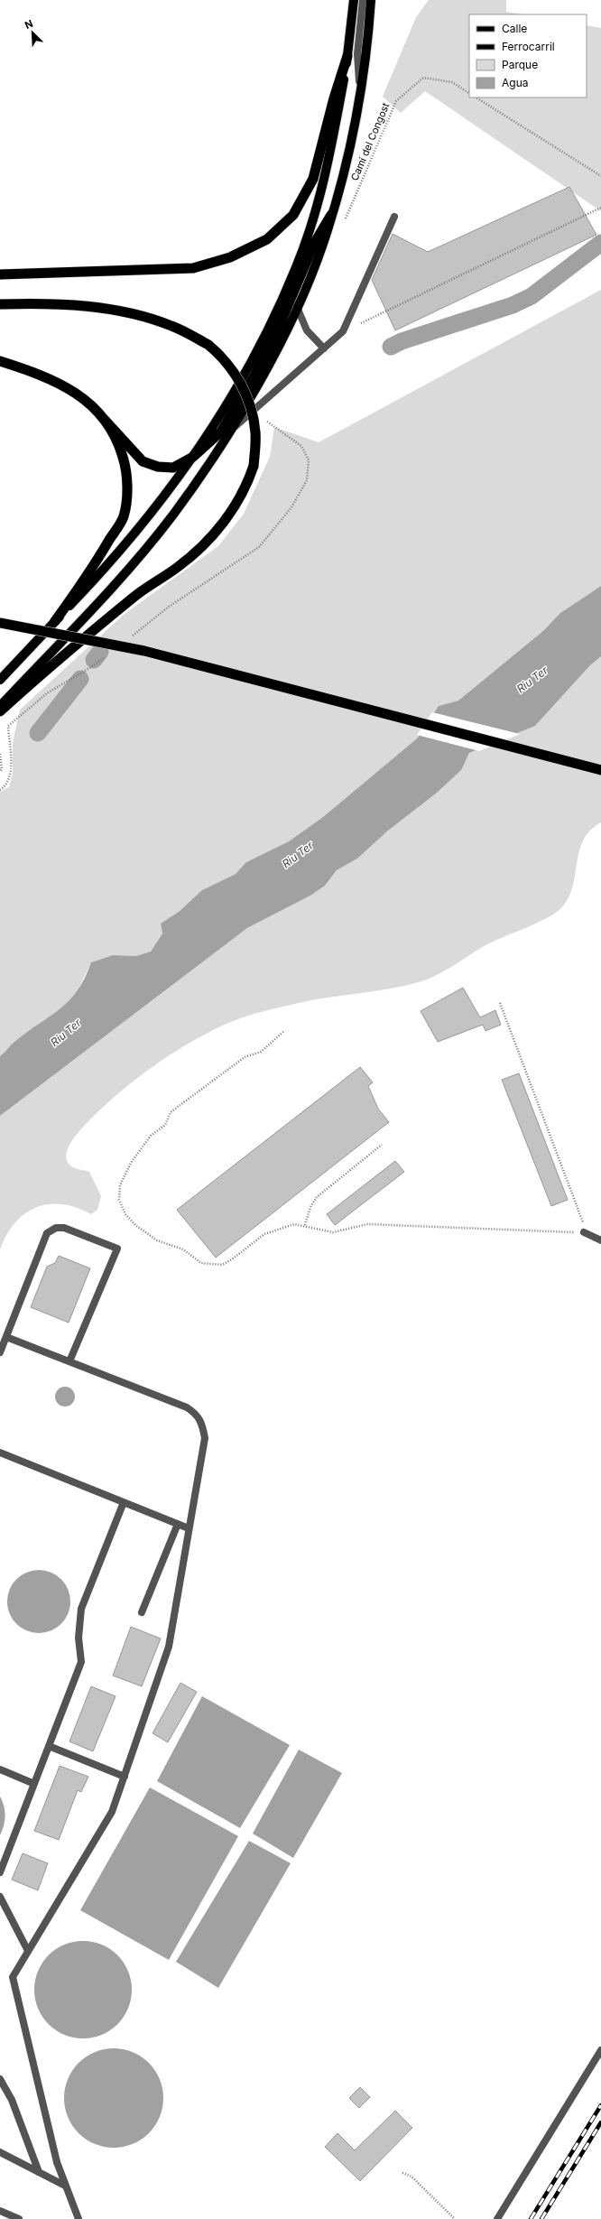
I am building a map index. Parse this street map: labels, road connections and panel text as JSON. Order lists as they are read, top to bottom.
{
  "streets": {
    "path": ["Camí del Congost"]
  },
  "water": ["Riu Ter"],
  "legend": [
    "Calle",
    "Ferrocarril",
    "Parque",
    "Agua"
  ],
  "north": "top left"
}
